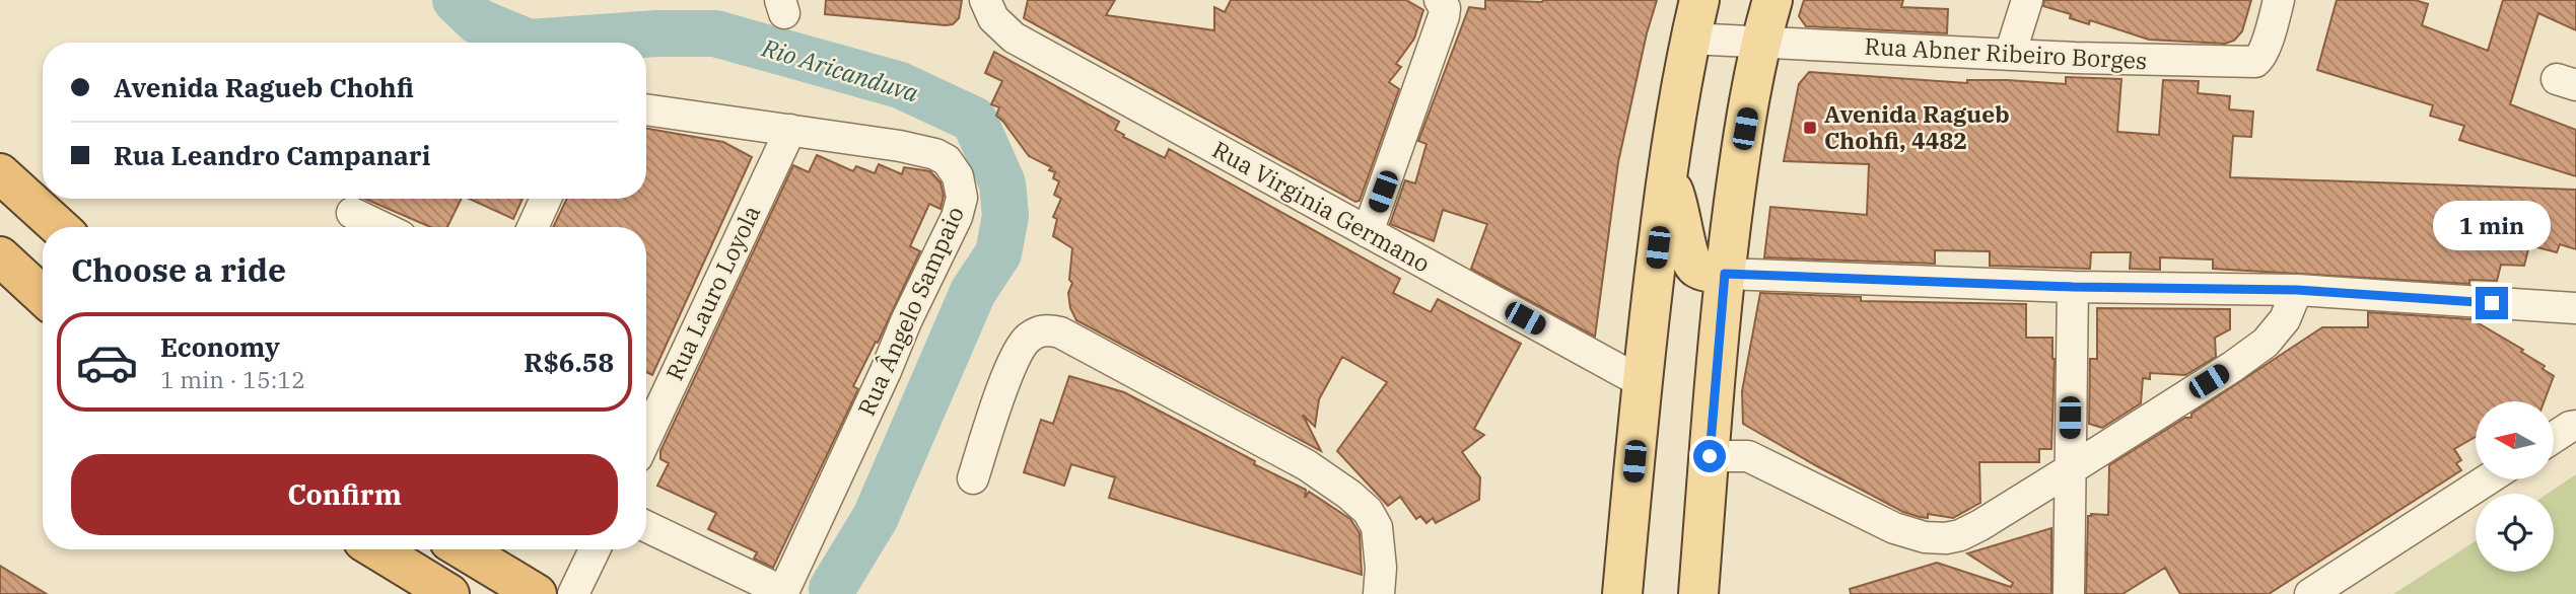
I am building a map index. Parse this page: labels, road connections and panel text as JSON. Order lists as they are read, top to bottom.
{
  "streets": {
    "street": [
      "Rua Abner Ribeiro Borges",
      "Rua Virginia Germano",
      "Rua Lauro Loyola",
      "Rua Ângelo Sampaio"
    ]
  },
  "crossings": [
    ["Rua Lauro Loyola", "Rua Ângelo Sampaio"]
  ],
  "water": ["Rio Aricanduva"],
  "places": {
    "transit": ["Avenida Ragueb Chohfi, 4482"]
  },
  "north": "left",
  "page": {
    "banner": ["Avenida Ragueb Chohfi", "Rua Leandro Campanari"],
    "bubble": "1 min",
    "heading": "Choose a ride",
    "list": [
      {
        "name": "Economy",
        "note": "1 min · 15:12",
        "value": "R$6.58"
      }
    ],
    "buttons": "Confirm"
  }
}
